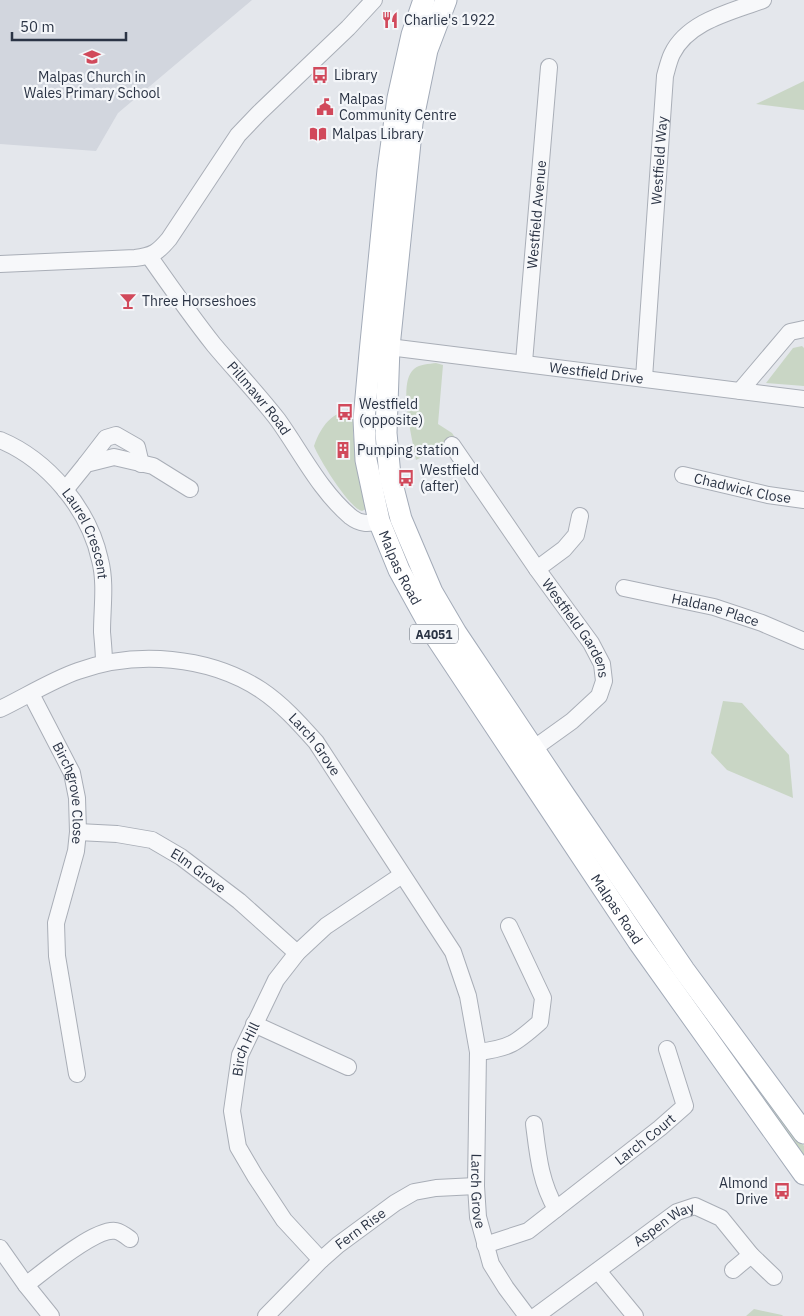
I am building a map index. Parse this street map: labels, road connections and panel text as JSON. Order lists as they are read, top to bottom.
{
  "streets": {
    "main road": ["Malpas Road", "A4051"],
    "street": [
      "Westfield Way",
      "Westfield Avenue",
      "Westfield Drive",
      "Pillmawr Road",
      "Chadwick Close",
      "Laurel Crescent",
      "Haldane Place",
      "Westfield Gardens",
      "Larch Grove",
      "Birchgrove Close",
      "Elm Grove",
      "Birch Hill",
      "Larch Court",
      "Aspen Way",
      "Fern Rise"
    ]
  },
  "crossings": [
    ["Westfield Way", "Westfield Drive"],
    ["Westfield Avenue", "Westfield Drive"],
    ["Westfield Drive", "Malpas Road"],
    ["Pillmawr Road", "Malpas Road"],
    ["Laurel Crescent", "Larch Grove"],
    ["Malpas Road", "Westfield Gardens"],
    ["Larch Grove", "Birchgrove Close"],
    ["Larch Grove", "Birch Hill"],
    ["Larch Grove", "Larch Court"],
    ["Larch Grove", "Fern Rise"],
    ["Birchgrove Close", "Elm Grove"],
    ["Elm Grove", "Birch Hill"],
    ["Birch Hill", "Fern Rise"]
  ],
  "places": {
    "restaurant": ["Charlie's 1922"],
    "school or university": ["Malpas Church in Wales Primary School"],
    "bus stop": [
      "Library",
      "Westfield (opposite)",
      "Westfield (after)",
      "Almond Drive"
    ],
    "public building": ["Malpas Community Centre"],
    "library": ["Malpas Library"],
    "bar": ["Three Horseshoes"],
    "building": ["Pumping station"]
  },
  "scale_bar": "50 m"
}
